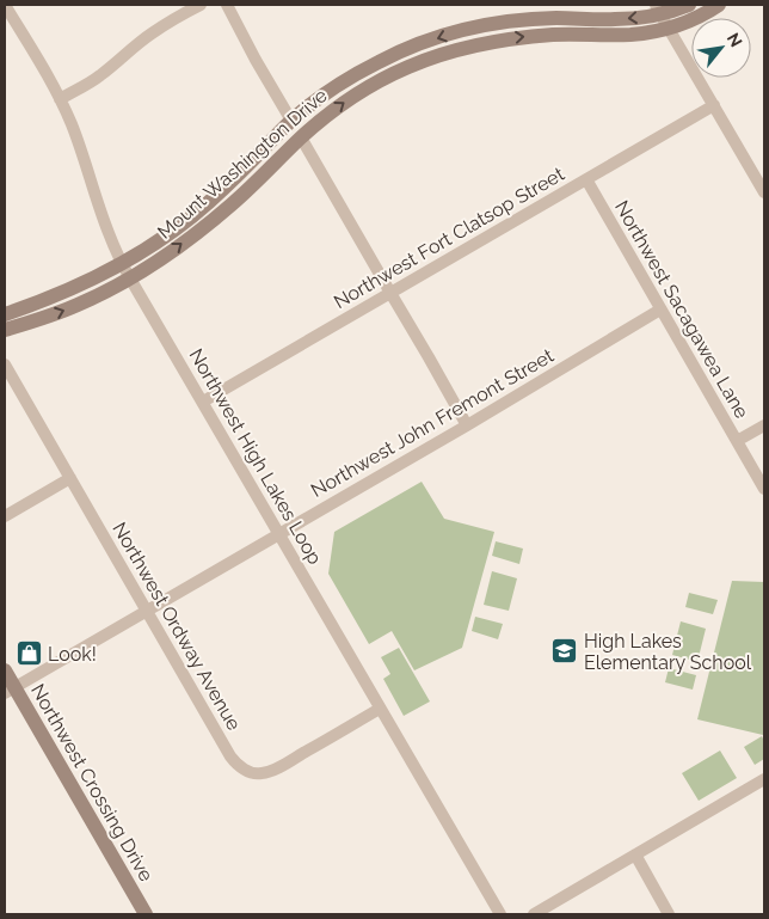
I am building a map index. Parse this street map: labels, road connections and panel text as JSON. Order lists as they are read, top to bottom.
{
  "streets": {
    "main road": ["Mount Washington Drive", "Northwest Crossing Drive"],
    "street": [
      "Northwest Fort Clatsop Street",
      "Northwest Sacagawea Lane",
      "Northwest John Fremont Street",
      "Northwest High Lakes Loop",
      "Northwest Ordway Avenue"
    ]
  },
  "crossings": [
    ["Mount Washington Drive", "Northwest High Lakes Loop"],
    ["Northwest Fort Clatsop Street", "Northwest Sacagawea Lane"],
    ["Northwest Fort Clatsop Street", "Northwest High Lakes Loop"],
    ["Northwest Sacagawea Lane", "Northwest John Fremont Street"],
    ["Northwest John Fremont Street", "Northwest High Lakes Loop"],
    ["Northwest John Fremont Street", "Northwest Ordway Avenue"],
    ["Northwest John Fremont Street", "Northwest Crossing Drive"],
    ["Northwest High Lakes Loop", "Northwest Ordway Avenue"]
  ],
  "places": {
    "school or university": ["High Lakes Elementary School"],
    "shop": ["Look!"]
  },
  "north": "top right"
}
